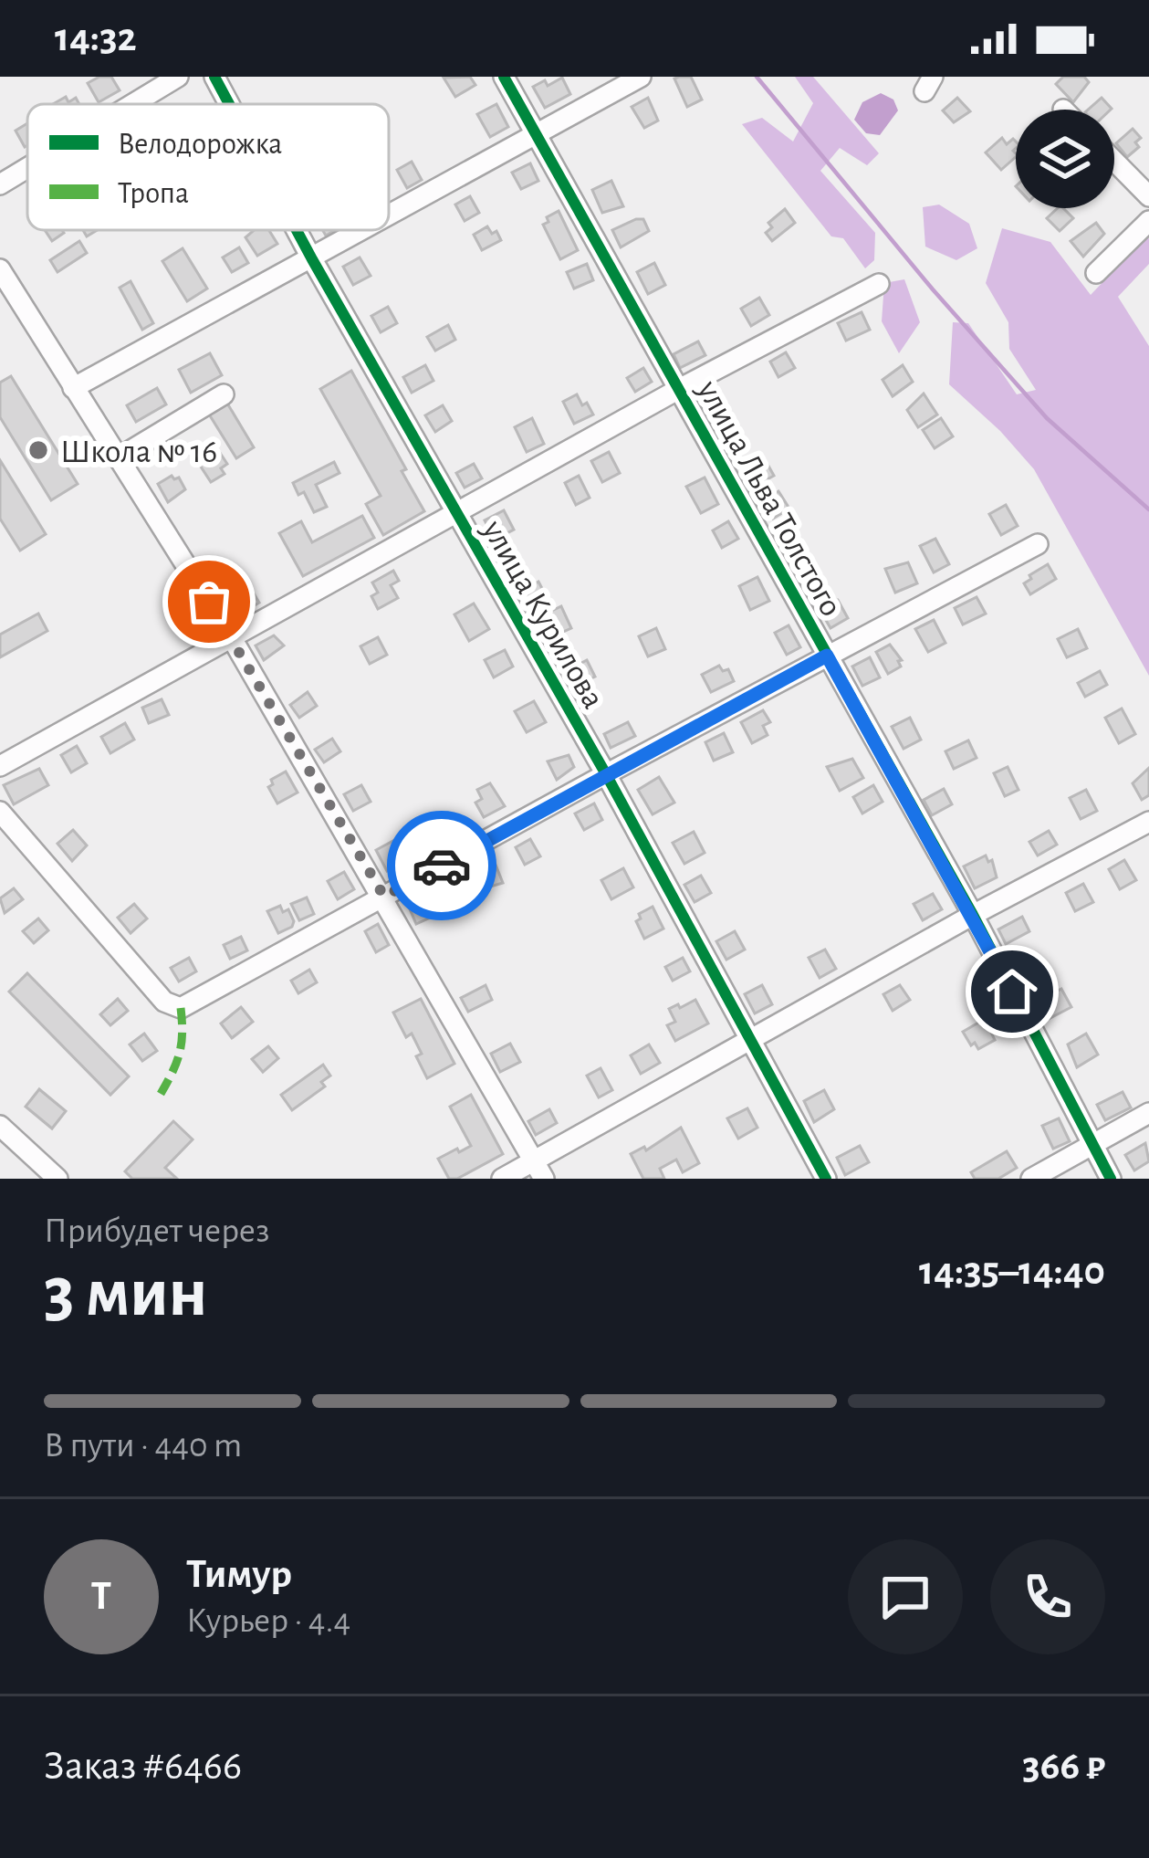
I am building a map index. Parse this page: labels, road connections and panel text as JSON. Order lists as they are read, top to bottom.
{
  "streets": {
    "street": ["улица Льва Толстого", "улица Курилова"]
  },
  "places": ["Школа № 16"],
  "legend": ["Велодорожка", "Тропа"],
  "page": {
    "status": "14:32",
    "heading": ["3 мин", "Прибудет через", "14:35–14:40"],
    "panel": [
      "Тимур",
      "Курьер · 4.4",
      "Заказ #6466",
      "366 ₽"
    ],
    "bar": "В пути · 440 m",
    "round": "Т"
  }
}
